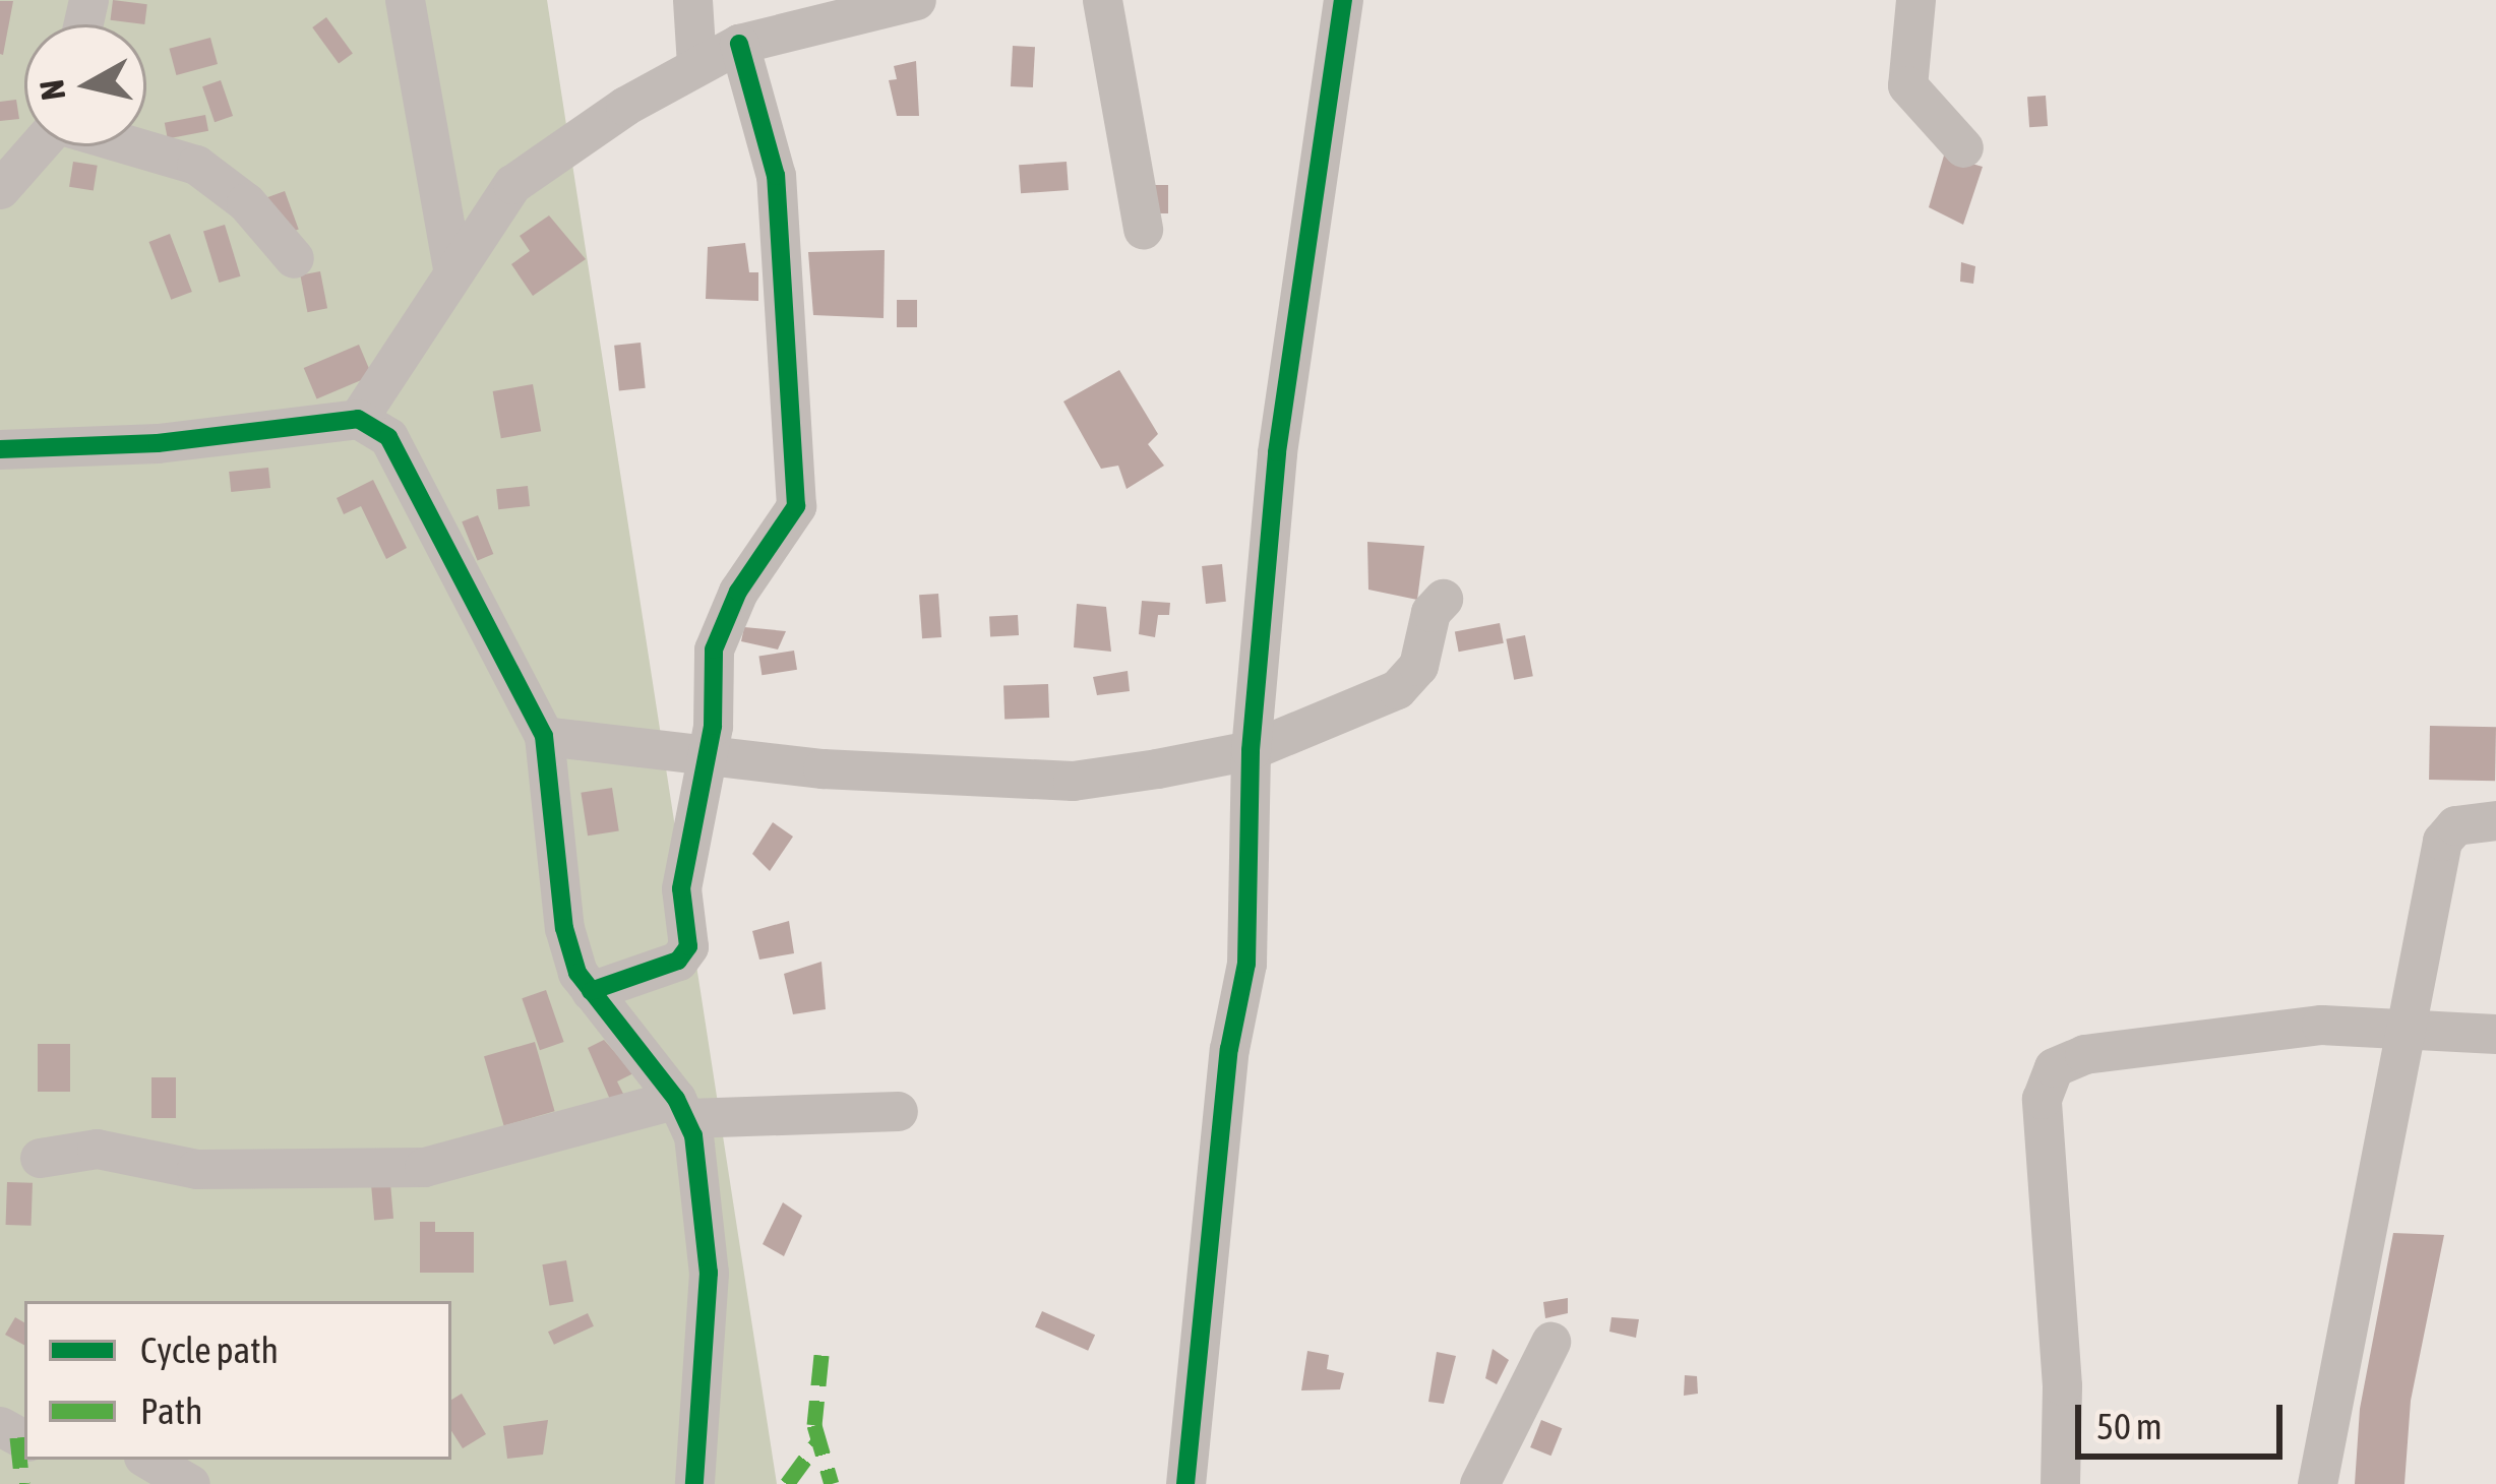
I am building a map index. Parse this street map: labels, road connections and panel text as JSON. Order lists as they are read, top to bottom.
{
  "legend": ["Cycle path", "Path"],
  "scale_bar": "50 m",
  "north": "left"
}
